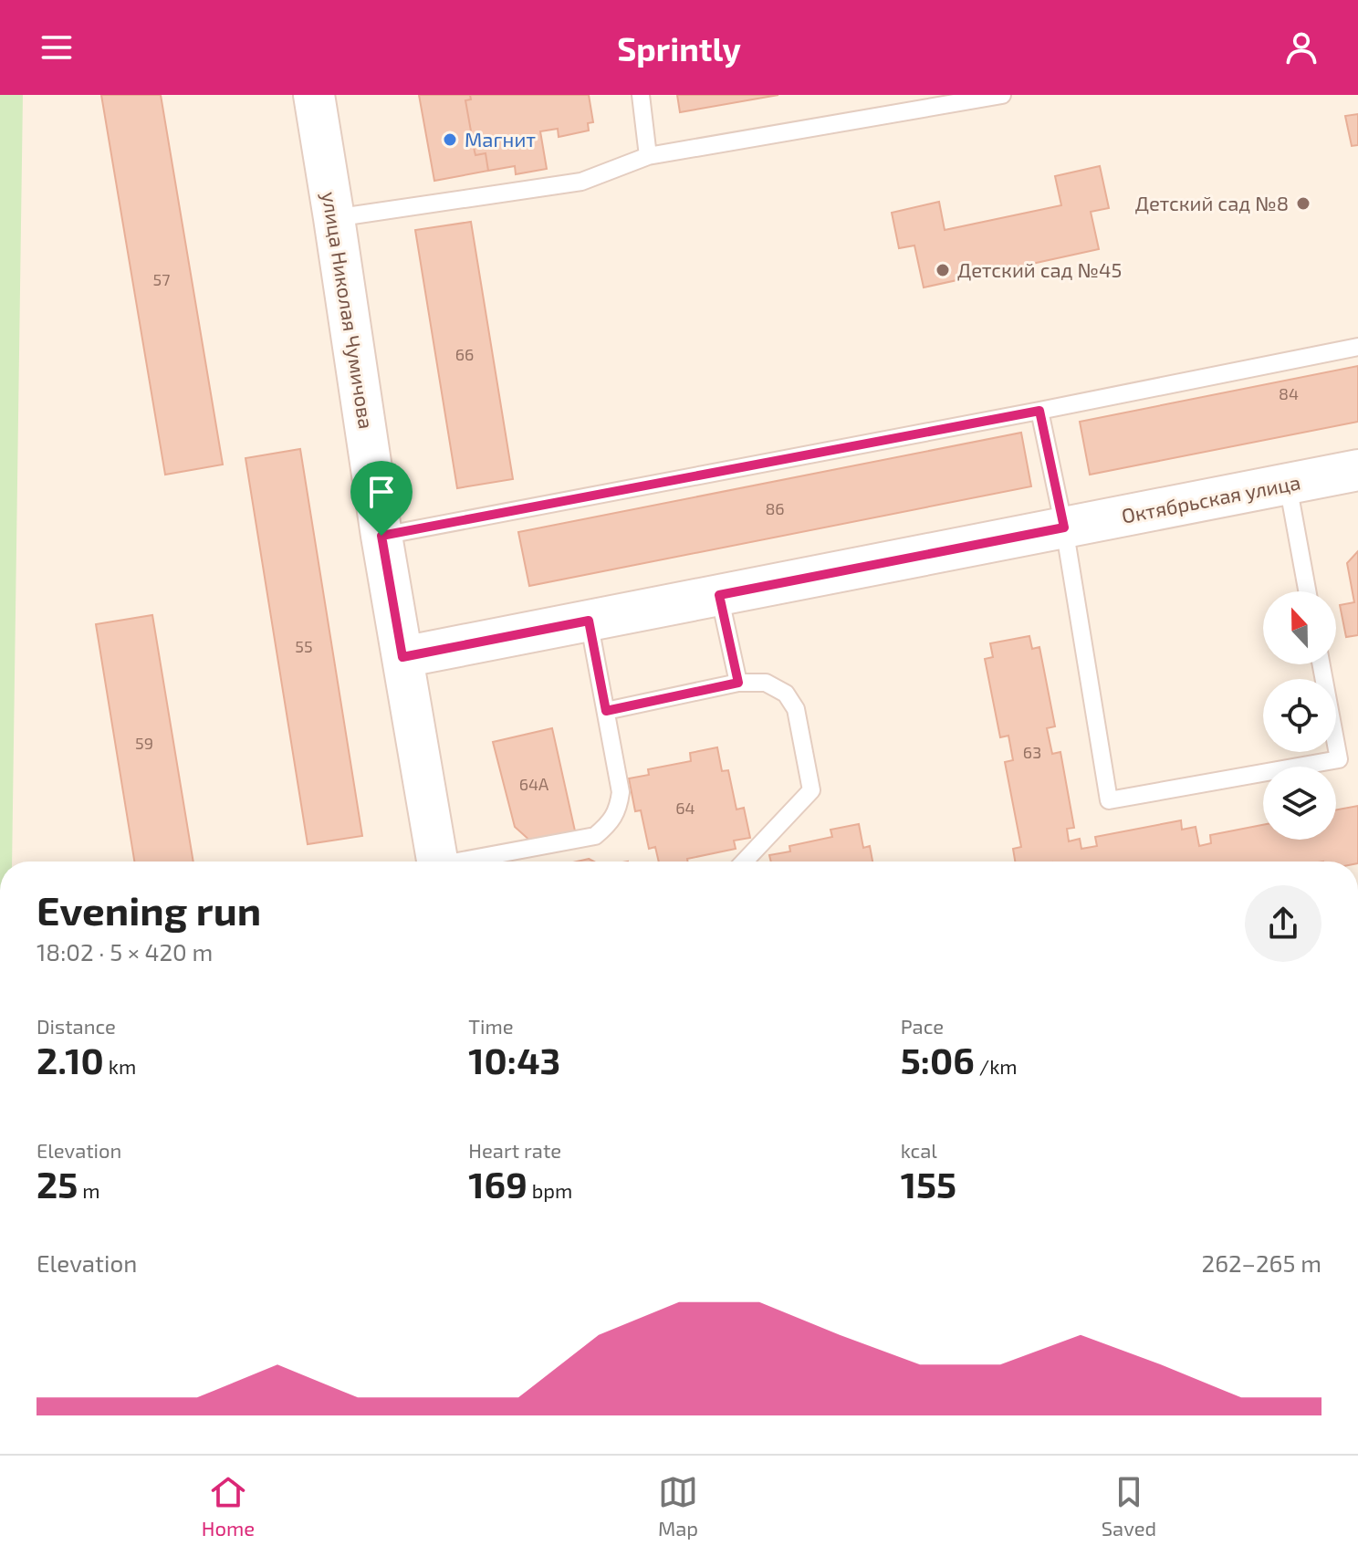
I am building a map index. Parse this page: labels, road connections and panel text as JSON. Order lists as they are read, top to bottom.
{
  "streets": {
    "street": ["улица Николая Чумичова", "Октябрьская улица"]
  },
  "crossings": [
    ["улица Николая Чумичова", "Октябрьская улица"]
  ],
  "places": ["Магнит", "Детский сад №8", "Детский сад №45"],
  "house_numbers": [
    "57",
    "66",
    "84",
    "86",
    "55",
    "59",
    "63",
    "64А",
    "64"
  ],
  "north": "top",
  "page": {
    "header": "Sprintly",
    "heading": ["Evening run", "18:02 · 5 × 420 m"],
    "stats": [
      ["Distance", "2.10 km"],
      ["Time", "10:43"],
      ["Pace", "5:06 /km"],
      ["Elevation", "25 m"],
      ["Heart rate", "169 bpm"],
      ["kcal", "155"]
    ],
    "chart": ["Elevation", "262–265 m"],
    "tabs": ["Home", "Map", "Saved"]
  }
}
